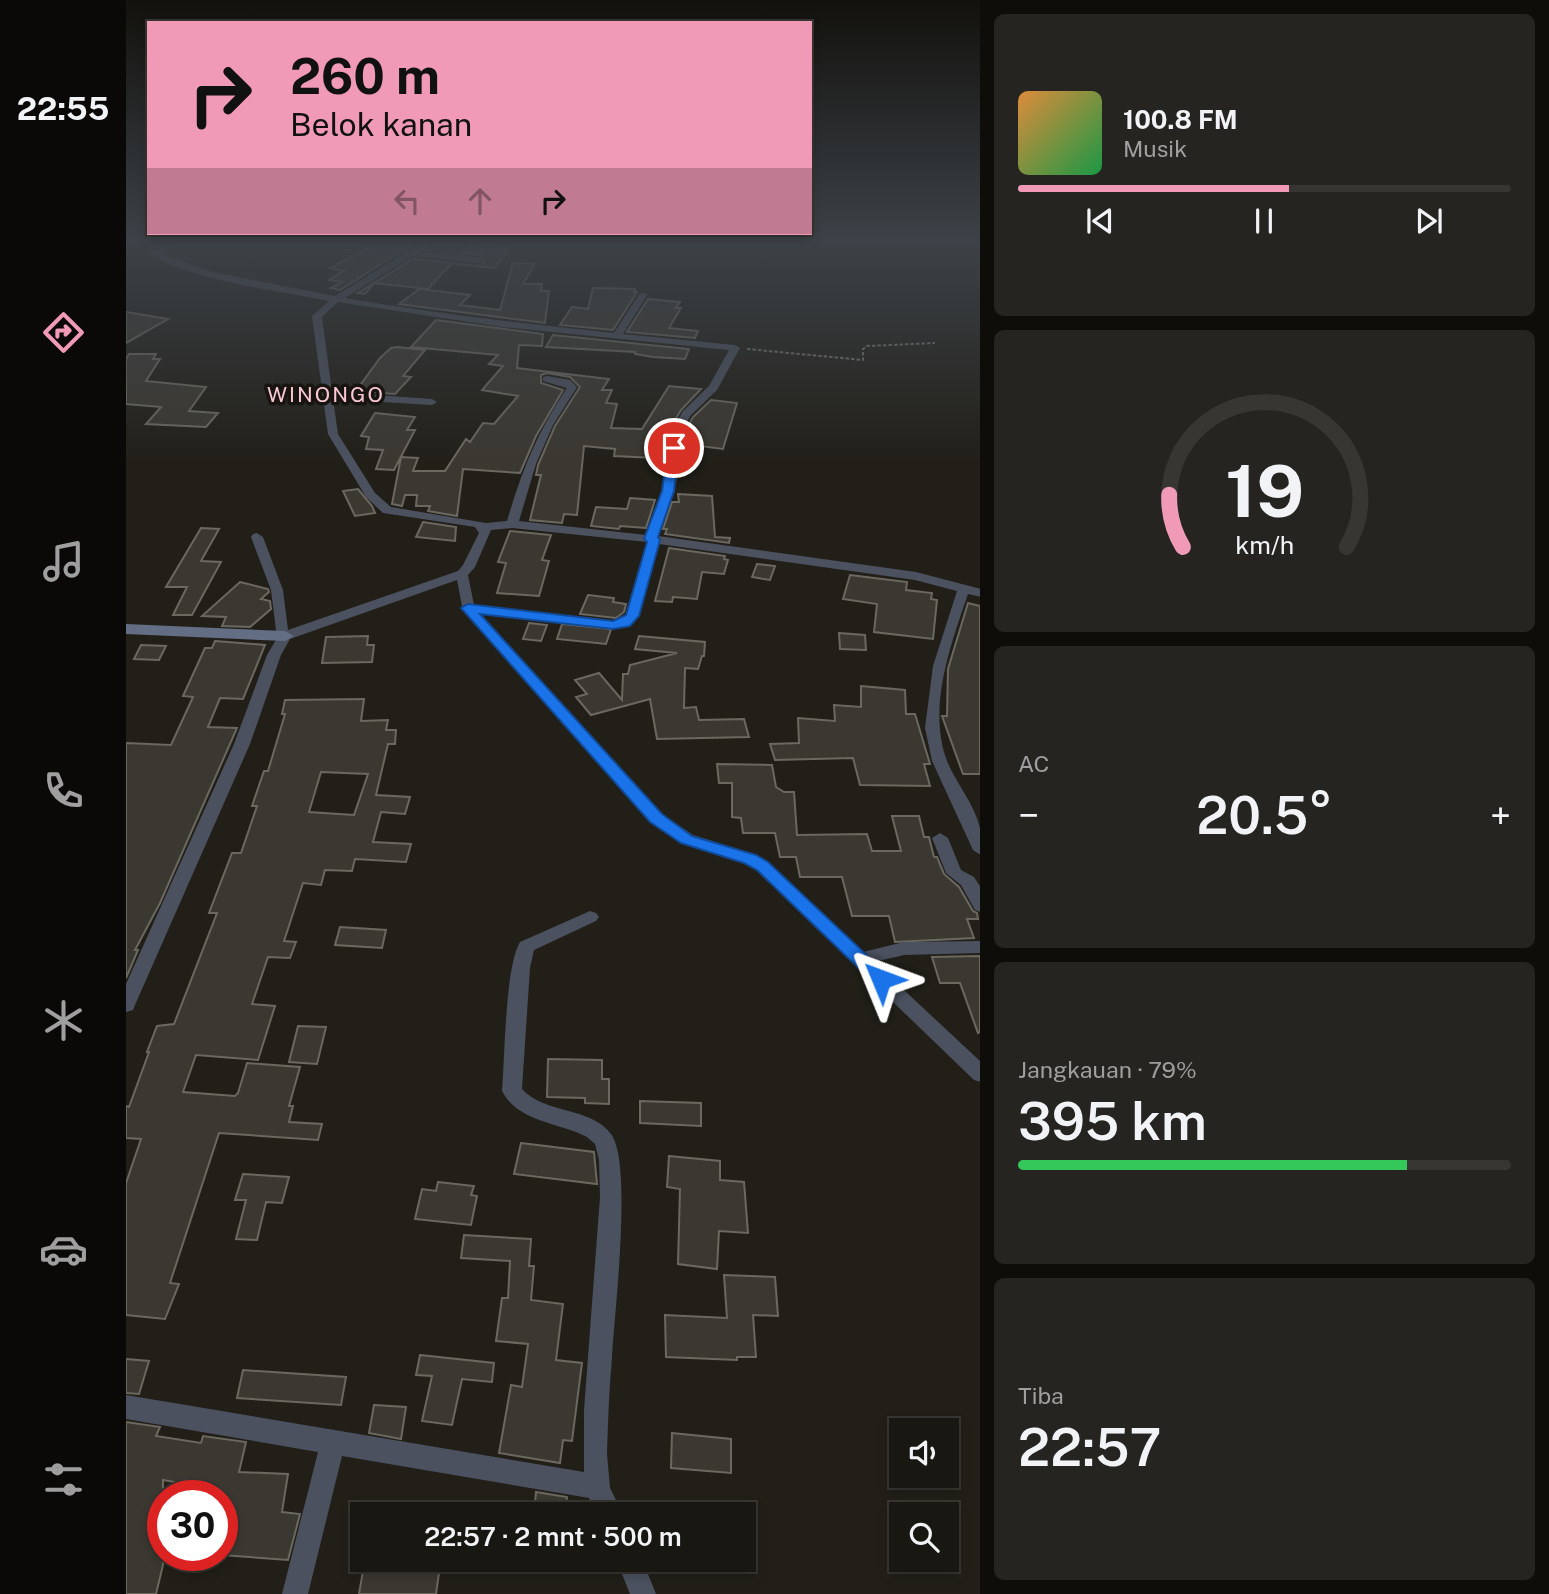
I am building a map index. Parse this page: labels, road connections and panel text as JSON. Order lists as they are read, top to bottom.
{
  "districts": ["WINONGO"],
  "page": {
    "tabs": "22:55",
    "turn": ["260 m", "Belok kanan"],
    "song": ["100.8 FM", "Musik"],
    "tile": [
      "AC",
      ["Jangkauan · 79%", "395 km"],
      ["Tiba", "22:57"]
    ],
    "heat": ["−", "20.5°", "+"],
    "limit": "30",
    "trip": "22:57 · 2 mnt · 500 m",
    "gauge": ["19", "km/h"]
  }
}
